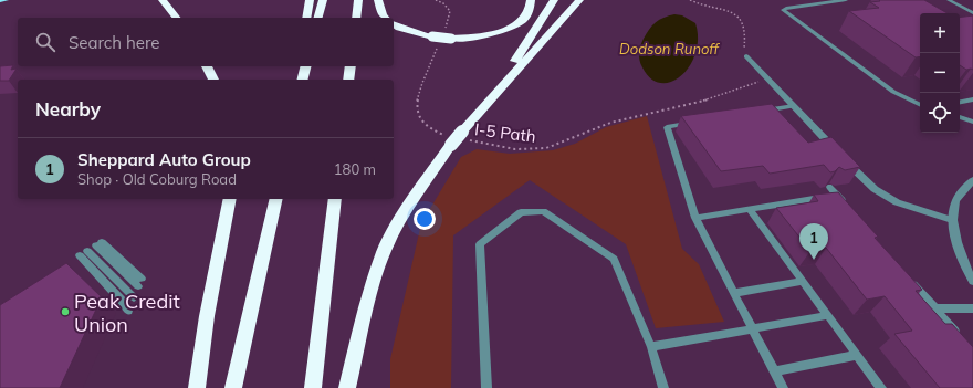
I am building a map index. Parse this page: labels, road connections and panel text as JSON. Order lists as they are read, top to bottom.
{
  "streets": {
    "path": ["I-5 Path"]
  },
  "water": ["Dodson Runoff"],
  "places": ["Peak Credit Union"],
  "page": {
    "map_buttons": ["+", "−"],
    "search": "Search here",
    "heading": "Nearby",
    "list": [
      {
        "mark": "1",
        "name": "Sheppard Auto Group",
        "note": "Shop · Old Coburg Road",
        "value": "180 m"
      }
    ],
    "pins": "1"
  }
}
